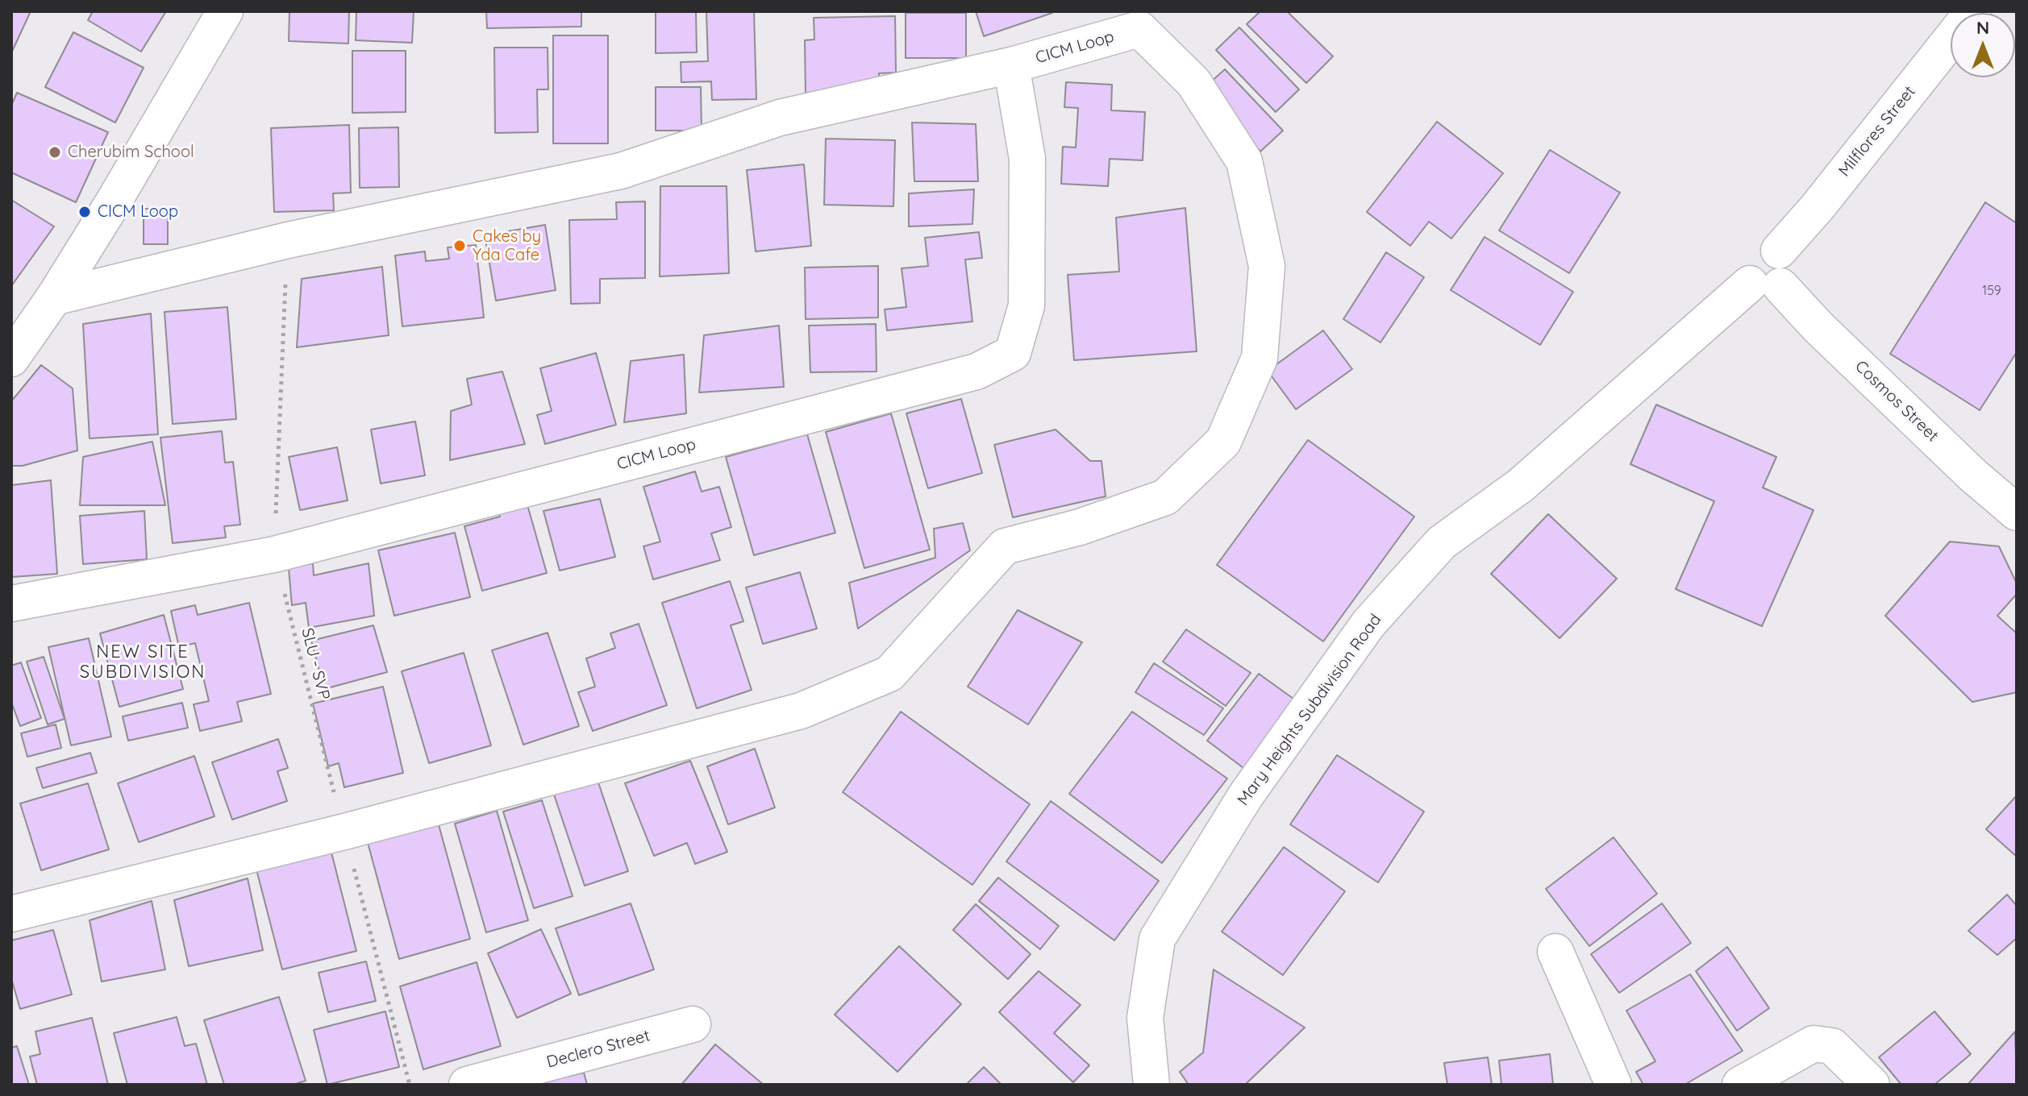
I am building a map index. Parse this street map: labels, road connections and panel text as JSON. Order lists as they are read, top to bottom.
{
  "streets": {
    "street": [
      "CICM Loop",
      "Milflores Street",
      "Cosmos Street",
      "Mary Heights Subdivision Road",
      "Declero Street"
    ],
    "path": ["SLU - SVP"]
  },
  "crossings": [
    ["CICM Loop", "SLU - SVP"],
    ["Milflores Street", "Cosmos Street"],
    ["Milflores Street", "Mary Heights Subdivision Road"],
    ["Cosmos Street", "Mary Heights Subdivision Road"]
  ],
  "districts": ["NEW SITE SUBDIVISION"],
  "places": ["Cherubim School", "CICM Loop", "Cakes by Yda Cafe"],
  "house_numbers": ["159"],
  "north": "top"
}
